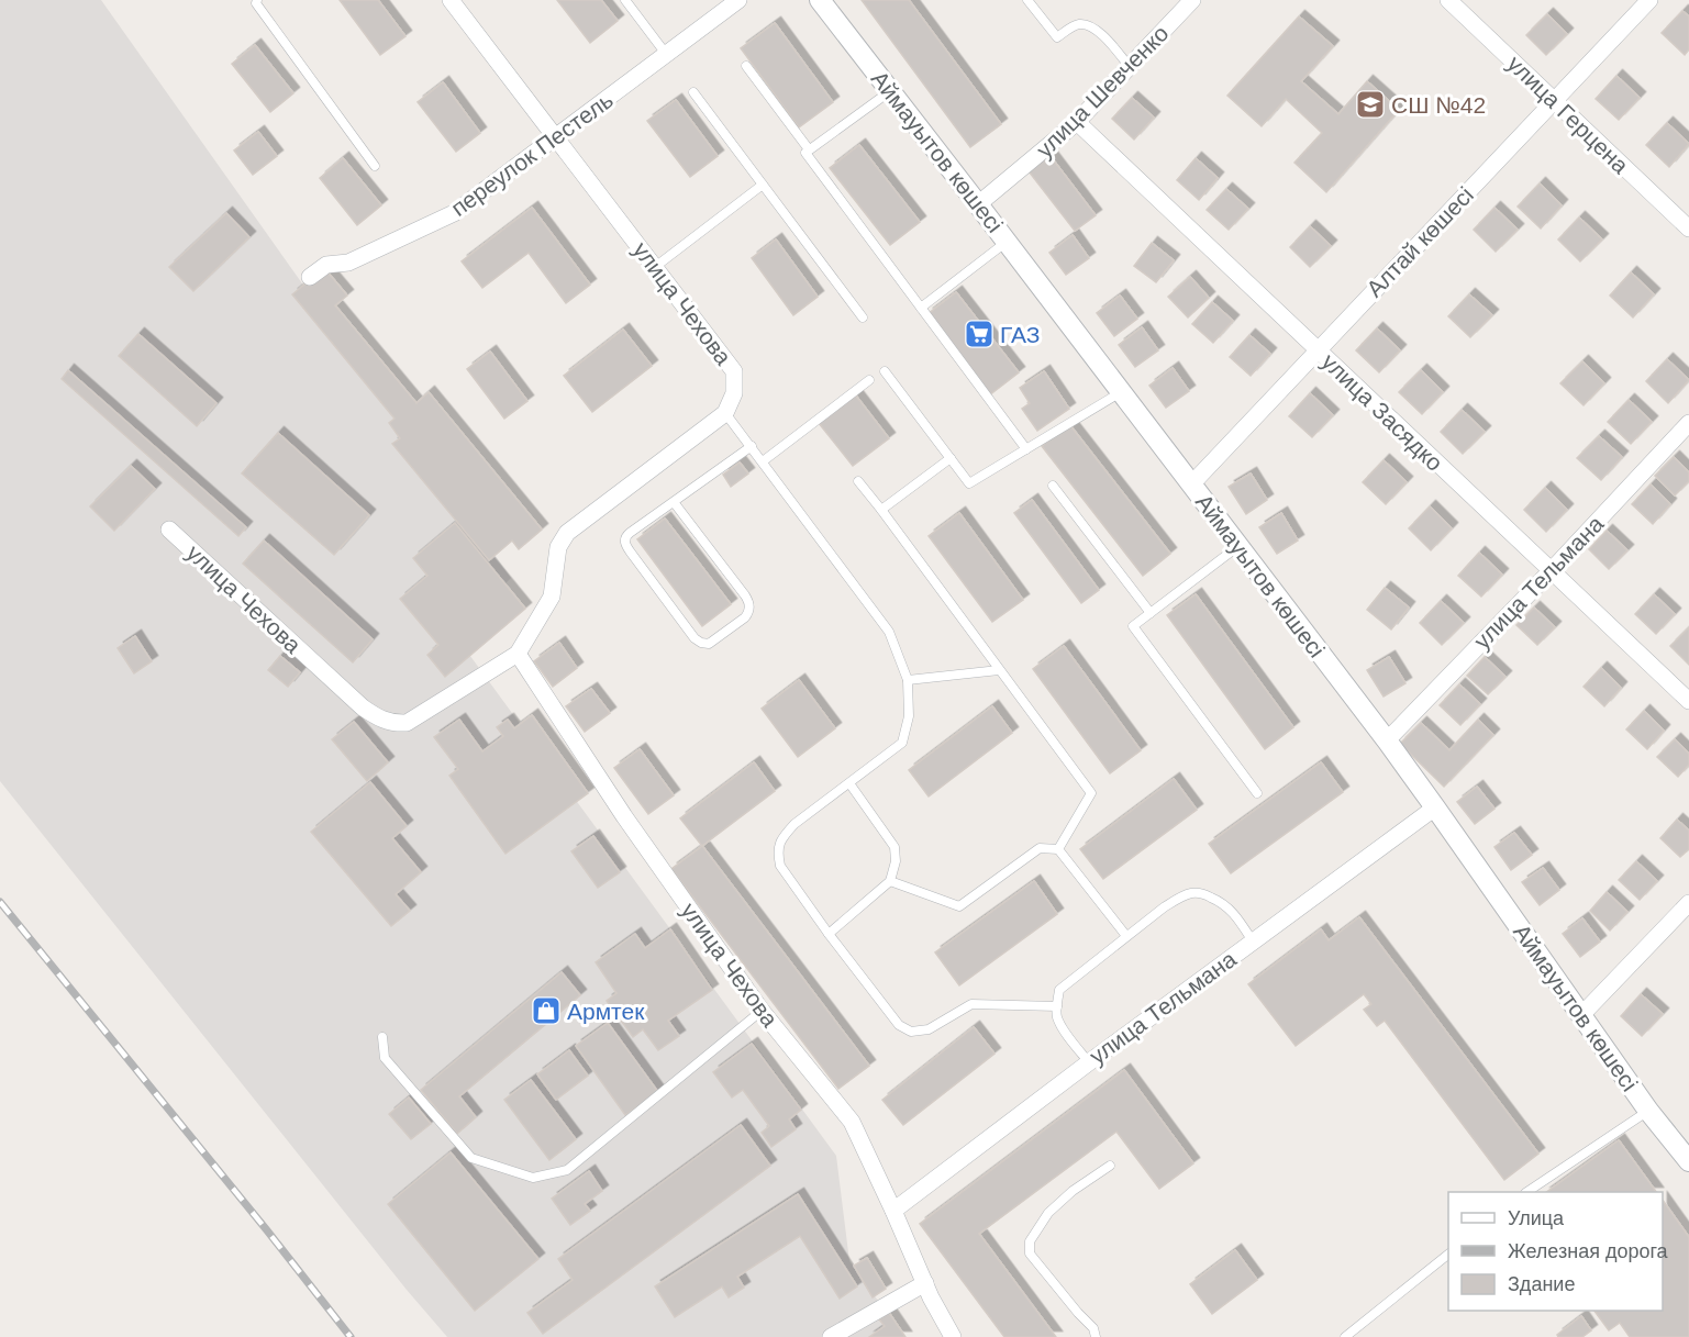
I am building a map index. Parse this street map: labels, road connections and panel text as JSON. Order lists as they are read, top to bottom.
{
  "streets": {
    "street": [
      "улица Шевченко",
      "улица Герцена",
      "Аймауытов көшесі",
      "переулок Пестель",
      "Алтай көшесі",
      "улица Чехова",
      "улица Засядко",
      "улица Тельмана"
    ]
  },
  "crossings": [
    ["улица Шевченко", "Аймауытов көшесі"],
    ["улица Шевченко", "улица Засядко"],
    ["улица Герцена", "Алтай көшесі"],
    ["Аймауытов көшесі", "Алтай көшесі"],
    ["Аймауытов көшесі", "улица Тельмана"],
    ["переулок Пестель", "улица Чехова"],
    ["Алтай көшесі", "улица Засядко"],
    ["улица Чехова", "улица Тельмана"],
    ["улица Засядко", "улица Тельмана"]
  ],
  "places": {
    "school or university": ["СШ №42"],
    "supermarket": ["ГАЗ"],
    "shop": ["Армтек"]
  },
  "legend": ["Улица", "Железная дорога", "Здание"]
}
